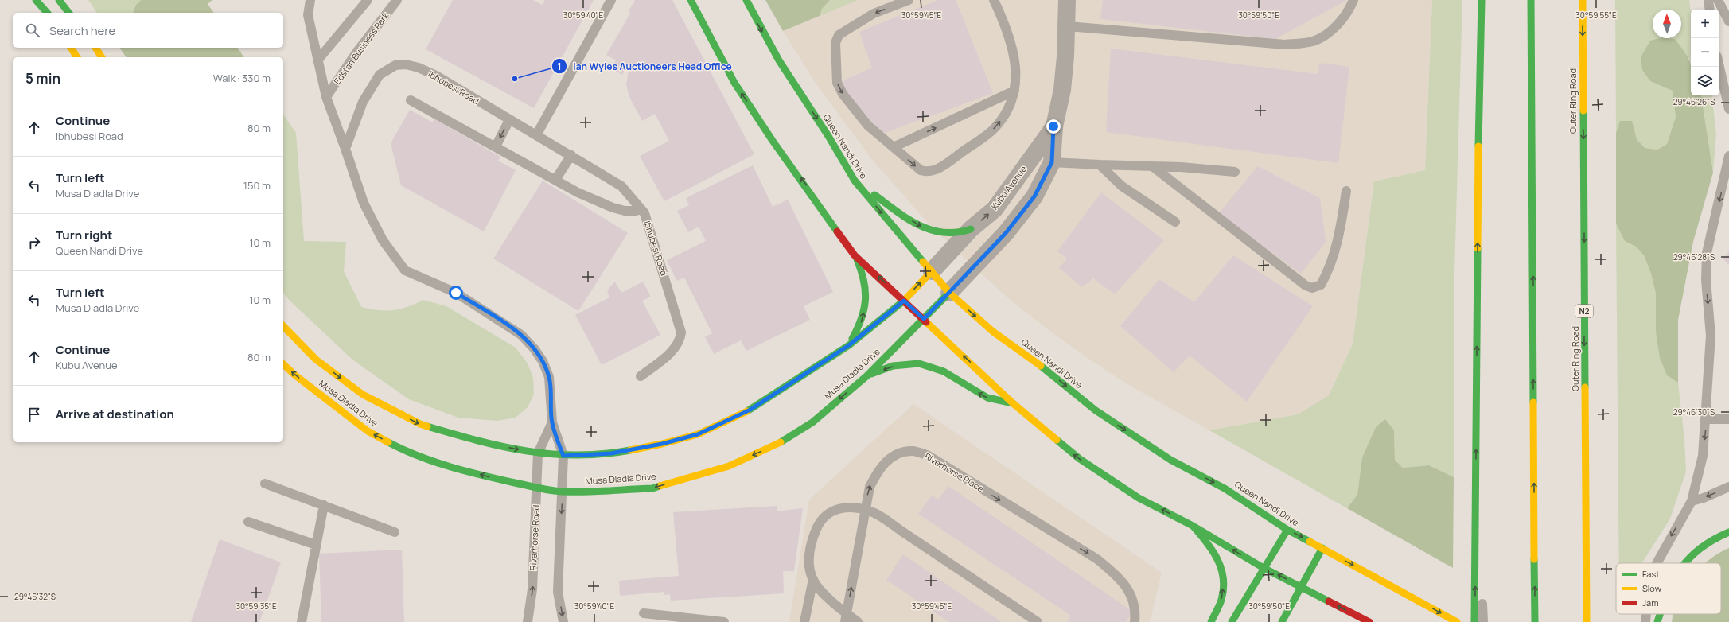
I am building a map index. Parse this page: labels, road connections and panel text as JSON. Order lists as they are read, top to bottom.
{
  "streets": {
    "main road": [
      "Outer Ring Road",
      "Queen Nandi Drive",
      "N2",
      "Musa Dladla Drive"
    ],
    "street": ["Kubu Avenue"],
    "lane": [
      "Edstan Business Park",
      "Ibhubesi Road",
      "Riverhorse Place",
      "Riverhorse Road"
    ]
  },
  "crossings": [
    ["Edstan Business Park", "Ibhubesi Road"],
    ["Queen Nandi Drive", "Kubu Avenue"],
    ["Queen Nandi Drive", "Musa Dladla Drive"],
    ["Kubu Avenue", "Musa Dladla Drive"],
    ["Musa Dladla Drive", "Riverhorse Road"]
  ],
  "places": ["Ian Wyles Auctioneers Head Office"],
  "legend": ["Fast", "Slow", "Jam"],
  "north": "top",
  "page": {
    "map_buttons": ["+", "−"],
    "search": "Search here",
    "heading": ["5 min", "Walk · 330 m"],
    "list": [
      ["Continue", "Ibhubesi Road", "80 m"],
      ["Turn left", "Musa Dladla Drive", "150 m"],
      ["Turn right", "Queen Nandi Drive", "10 m"],
      ["Turn left", "Musa Dladla Drive", "10 m"],
      ["Continue", "Kubu Avenue", "80 m"],
      "Arrive at destination"
    ]
  },
  "coordinates": [
    "30°59'40\"E",
    "30°59'45\"E",
    "30°59'50\"E",
    "30°59'55\"E",
    "29°46'26\"S",
    "29°46'28\"S",
    "29°46'30\"S",
    "29°46'32\"S",
    "30°59'35\"E"
  ]
}
